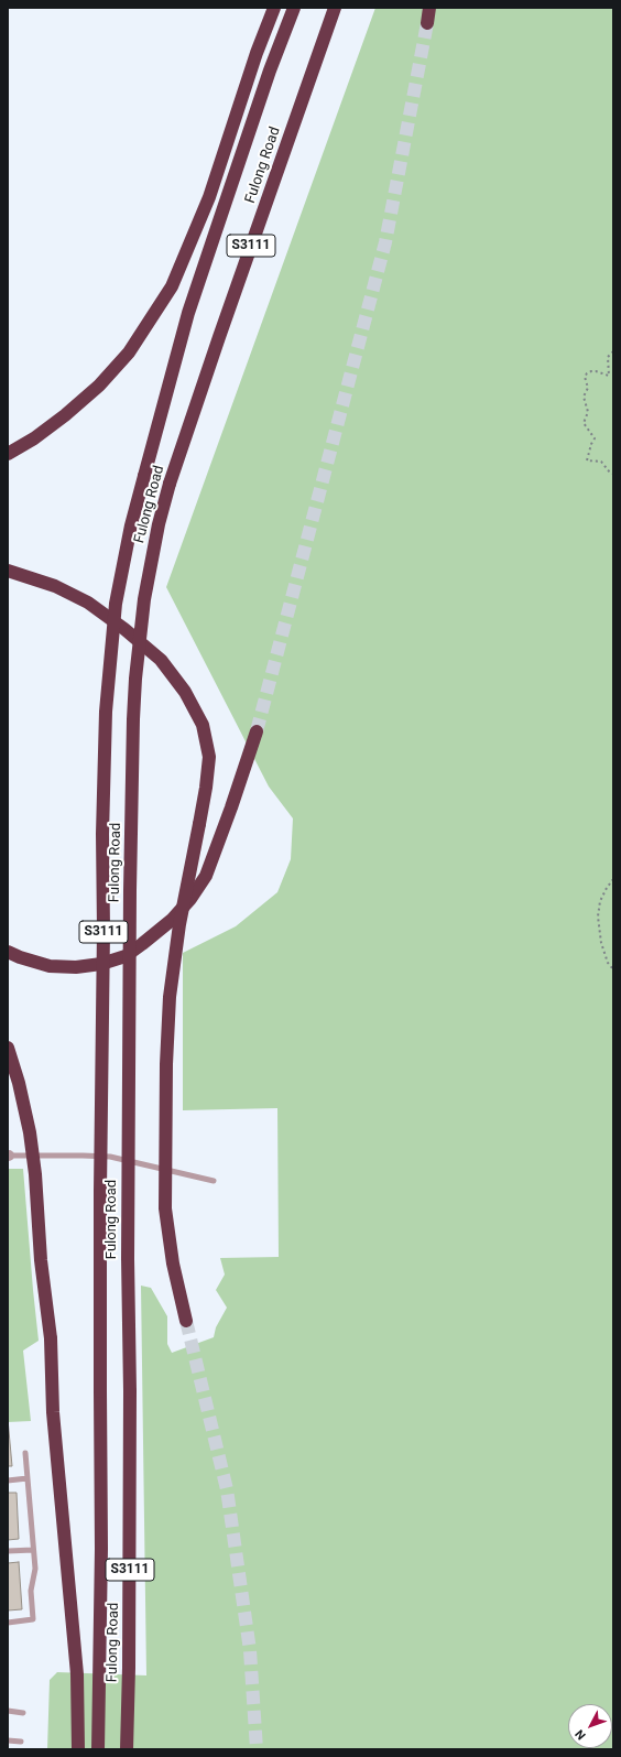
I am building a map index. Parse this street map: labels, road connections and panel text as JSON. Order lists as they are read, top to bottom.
{
  "streets": {
    "highway": ["Fulong Road", "S3111"]
  },
  "north": "bottom left"
}
